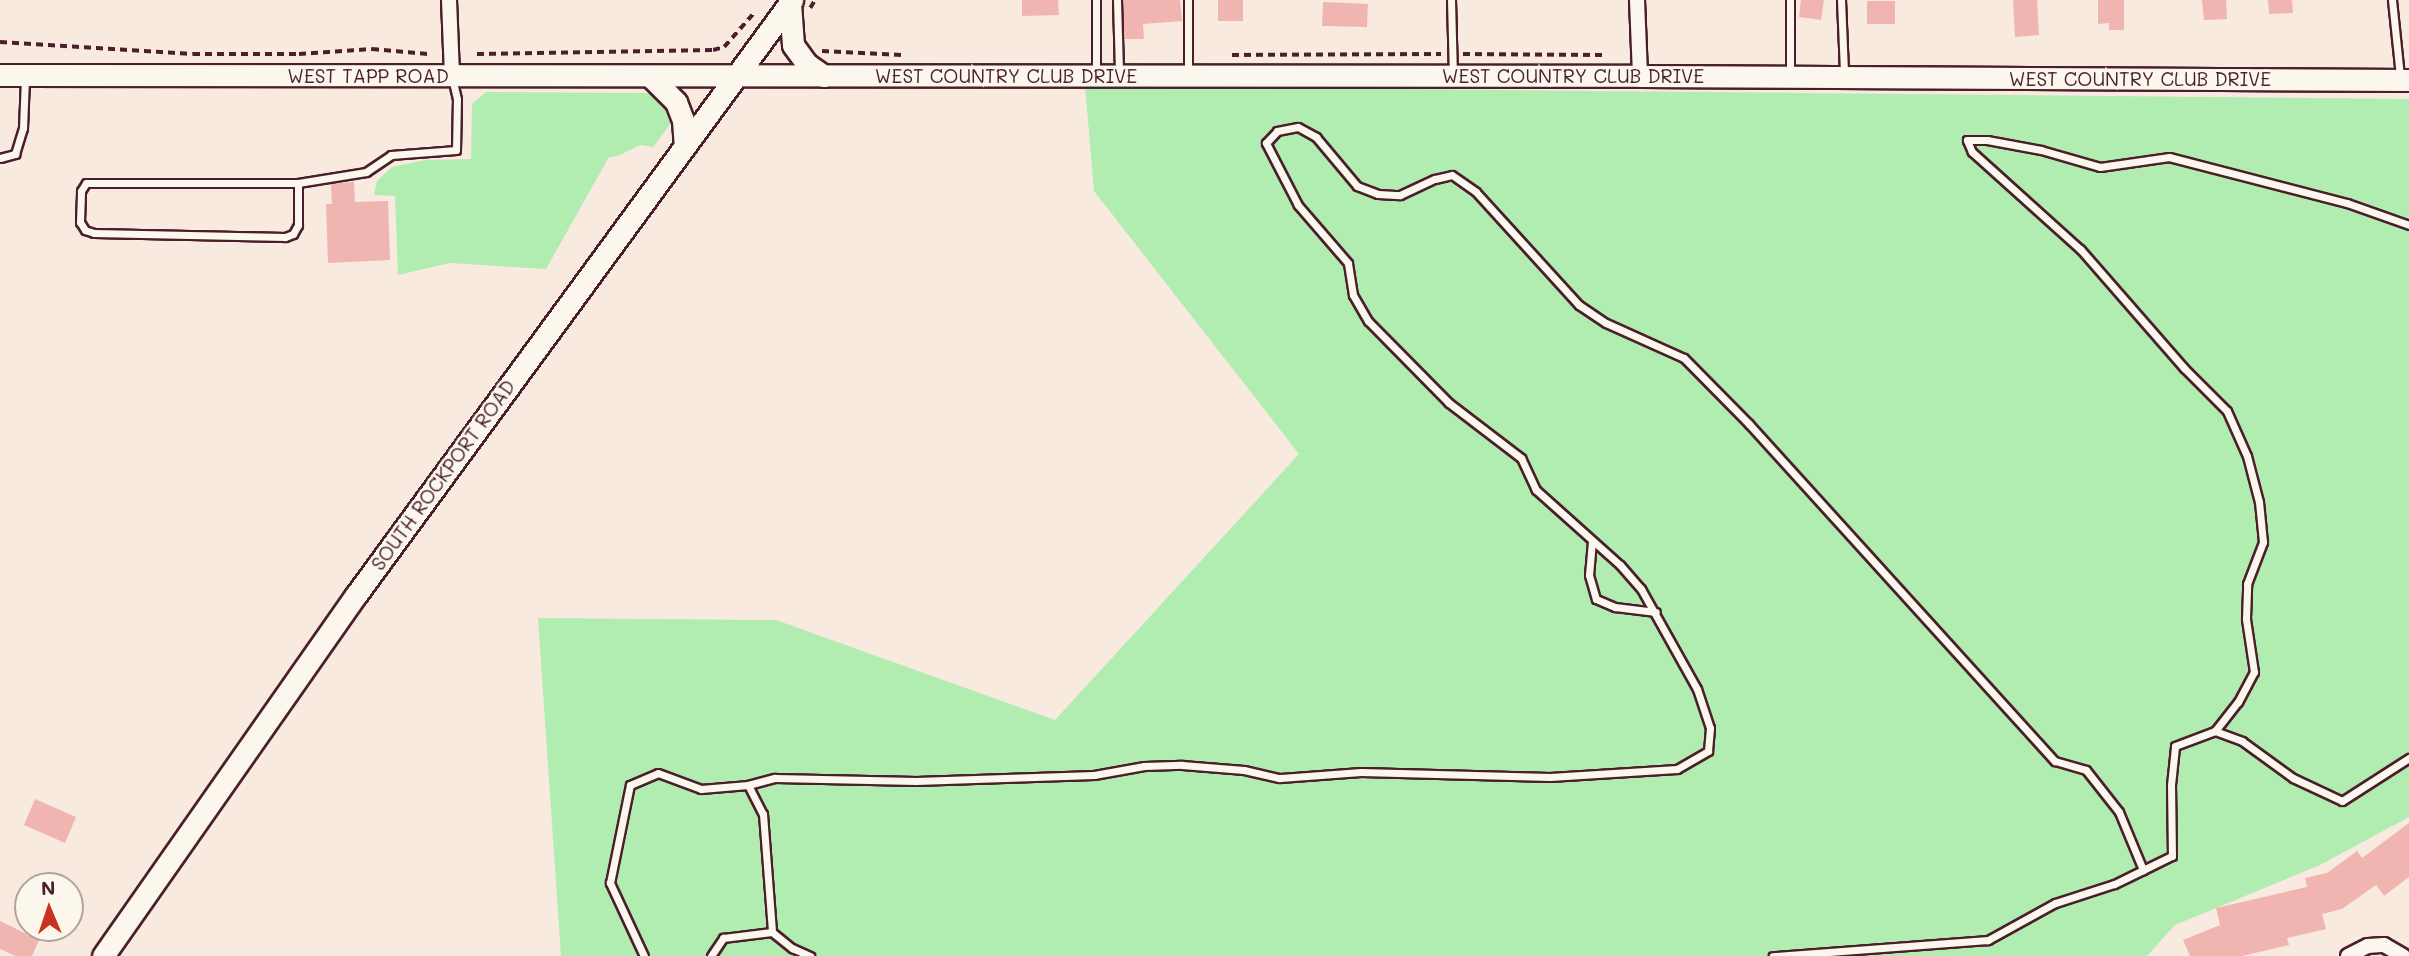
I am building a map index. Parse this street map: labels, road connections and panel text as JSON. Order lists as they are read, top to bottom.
{
  "streets": {
    "main road": ["WEST TAPP ROAD", "WEST COUNTRY CLUB DRIVE", "SOUTH ROCKPORT ROAD"]
  },
  "crossings": [
    ["WEST TAPP ROAD", "WEST COUNTRY CLUB DRIVE"],
    ["WEST TAPP ROAD", "SOUTH ROCKPORT ROAD"],
    ["WEST COUNTRY CLUB DRIVE", "SOUTH ROCKPORT ROAD"]
  ],
  "north": "top"
}
